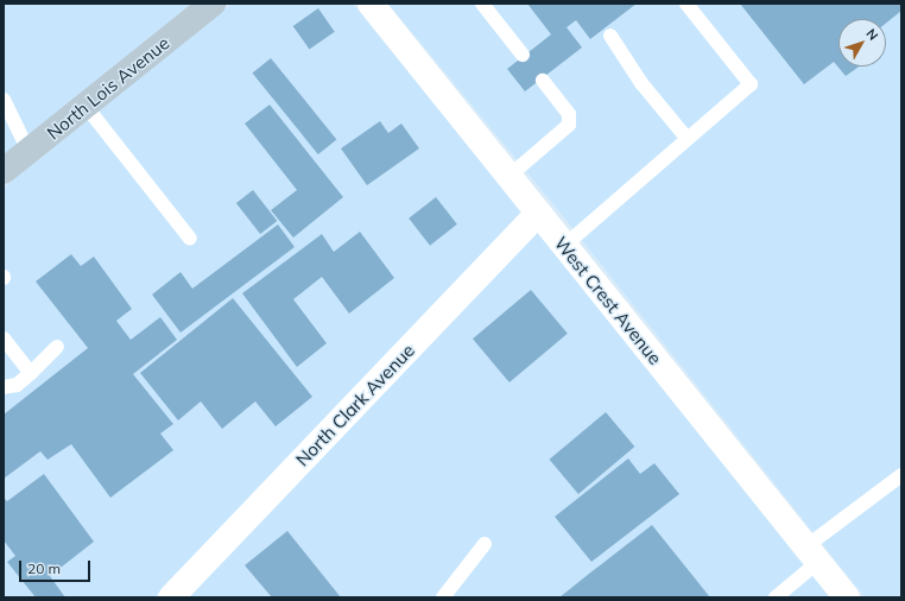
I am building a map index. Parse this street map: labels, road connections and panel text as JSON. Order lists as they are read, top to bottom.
{
  "streets": {
    "street": ["North Lois Avenue", "West Crest Avenue", "North Clark Avenue"]
  },
  "crossings": [
    ["West Crest Avenue", "North Clark Avenue"]
  ],
  "scale_bar": "20 m",
  "north": "top right"
}
